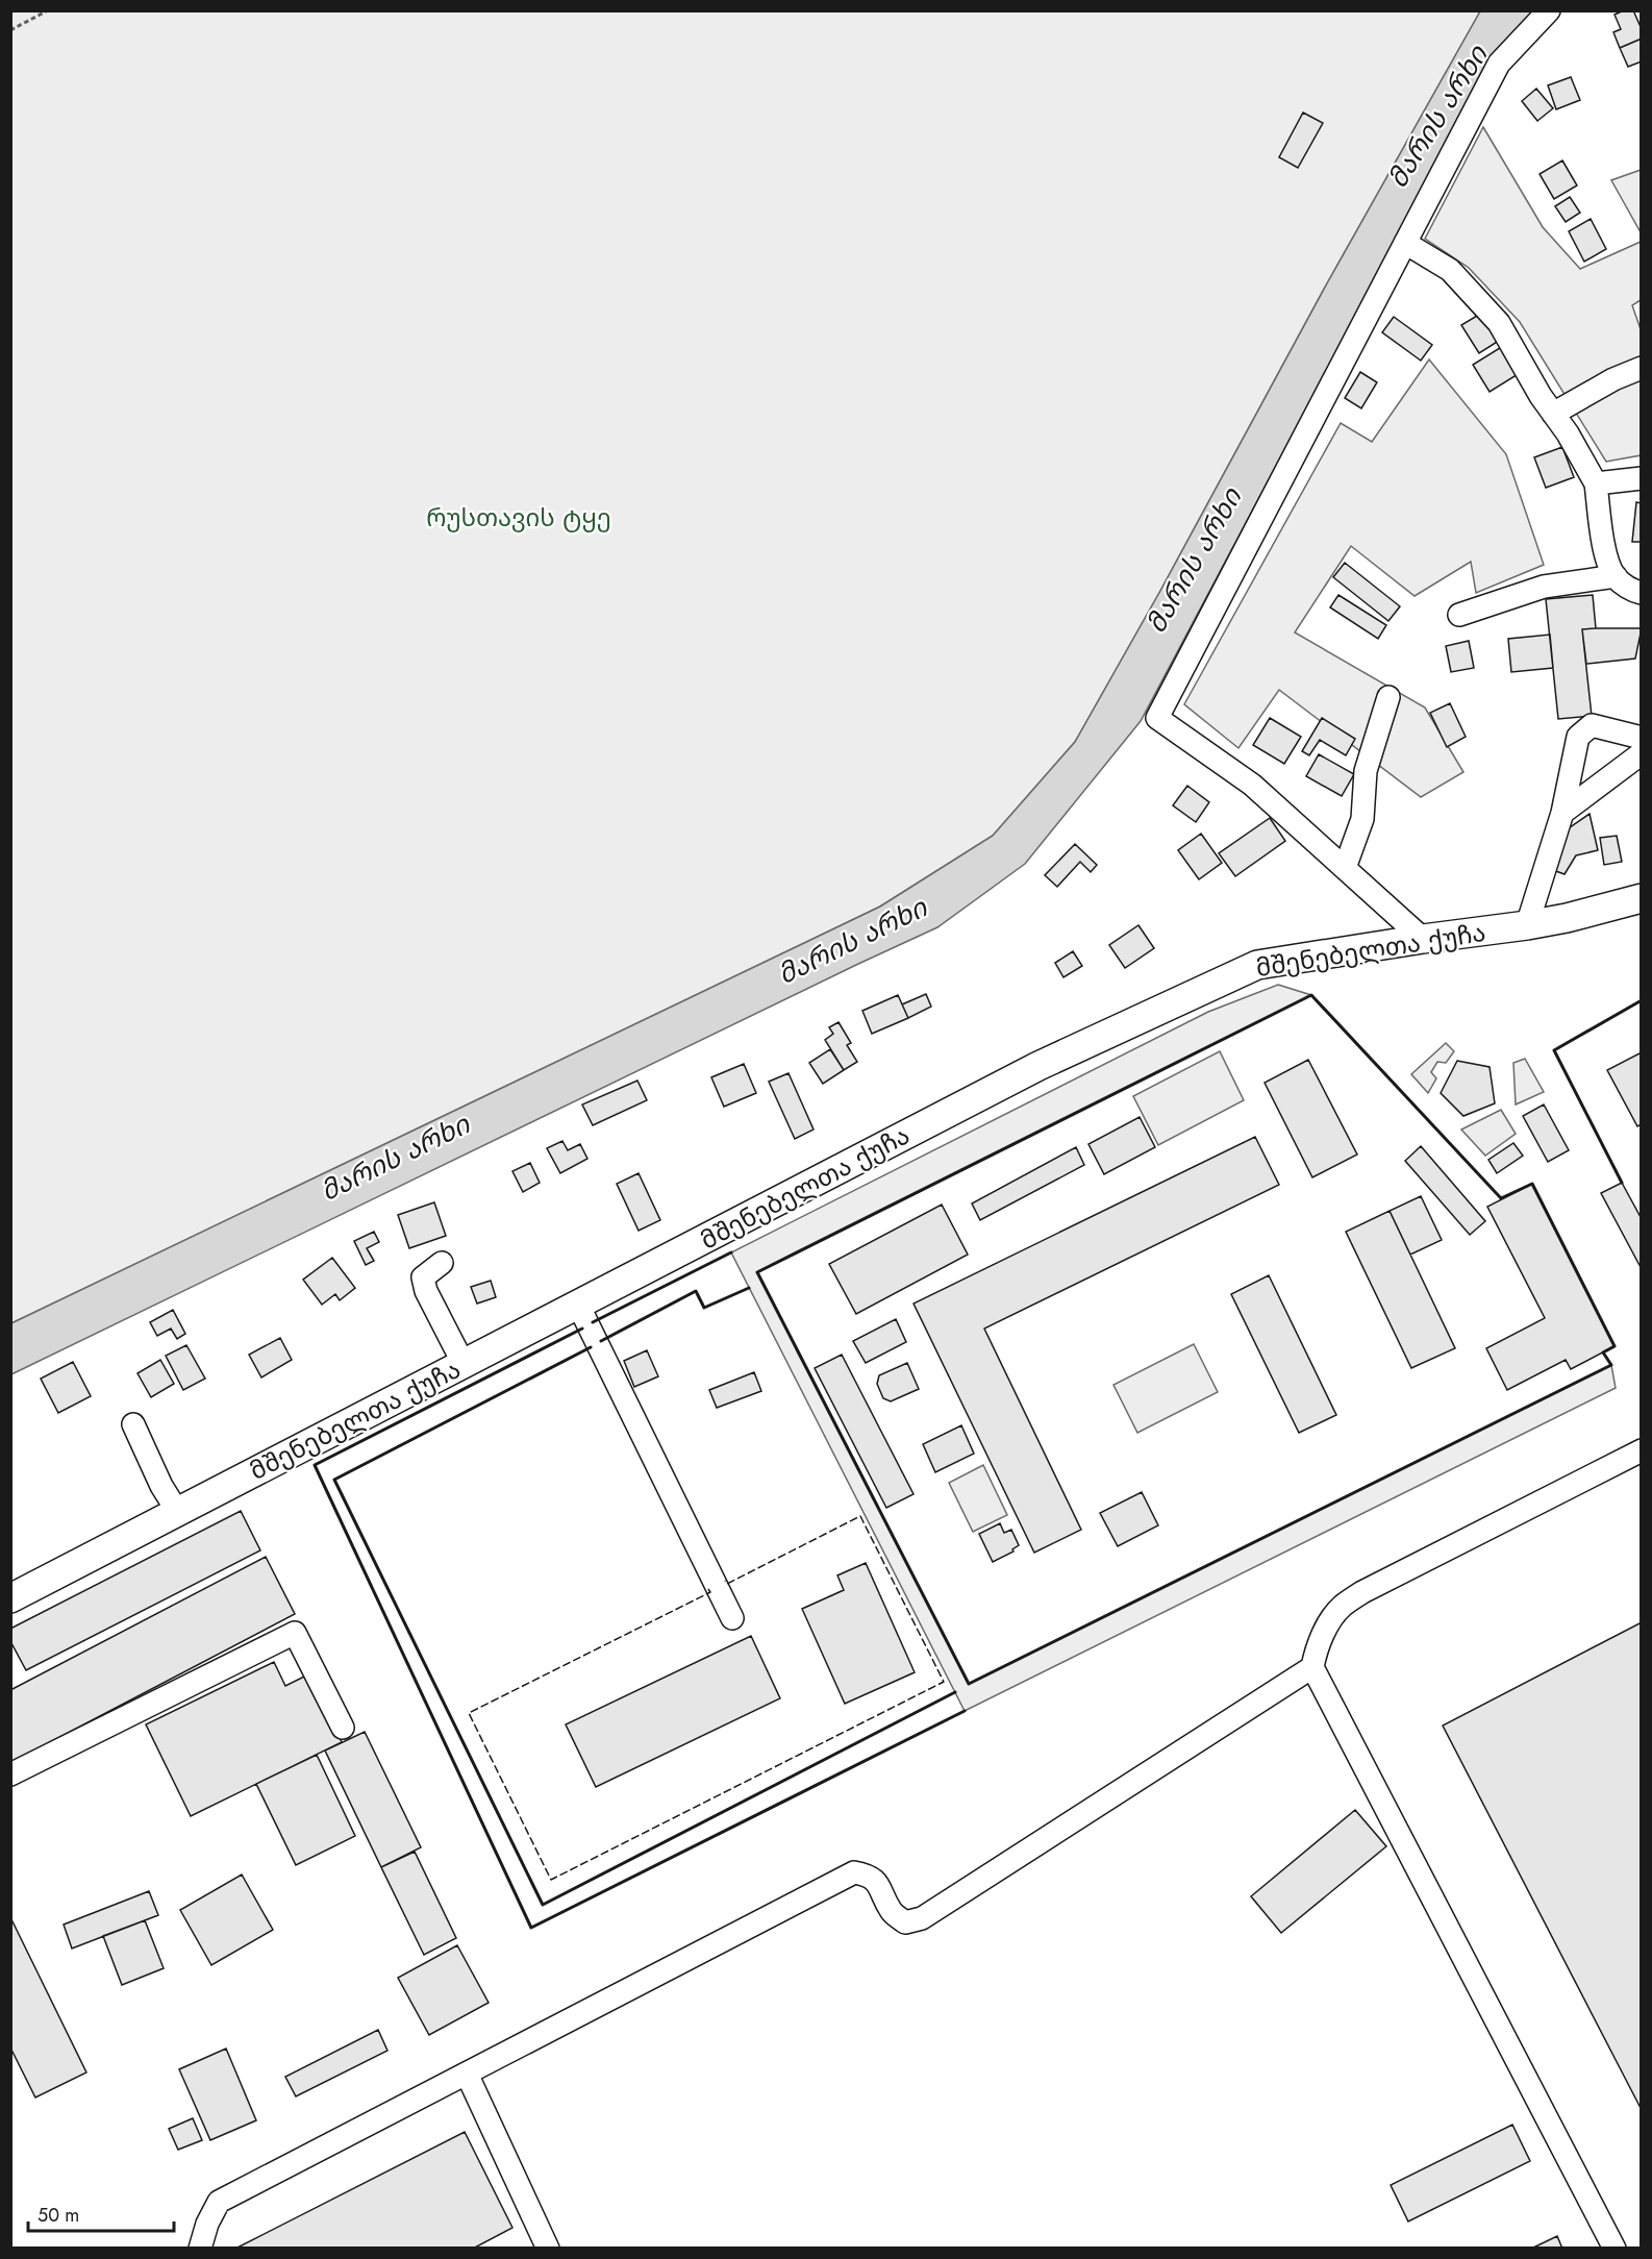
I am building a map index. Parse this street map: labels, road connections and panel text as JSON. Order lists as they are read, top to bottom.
{
  "streets": {
    "main road": ["მშენებელთა ქუჩა"]
  },
  "water": ["მარის არხი"],
  "parks": ["რუსთავის ტყე"],
  "scale_bar": "50 m"
}
